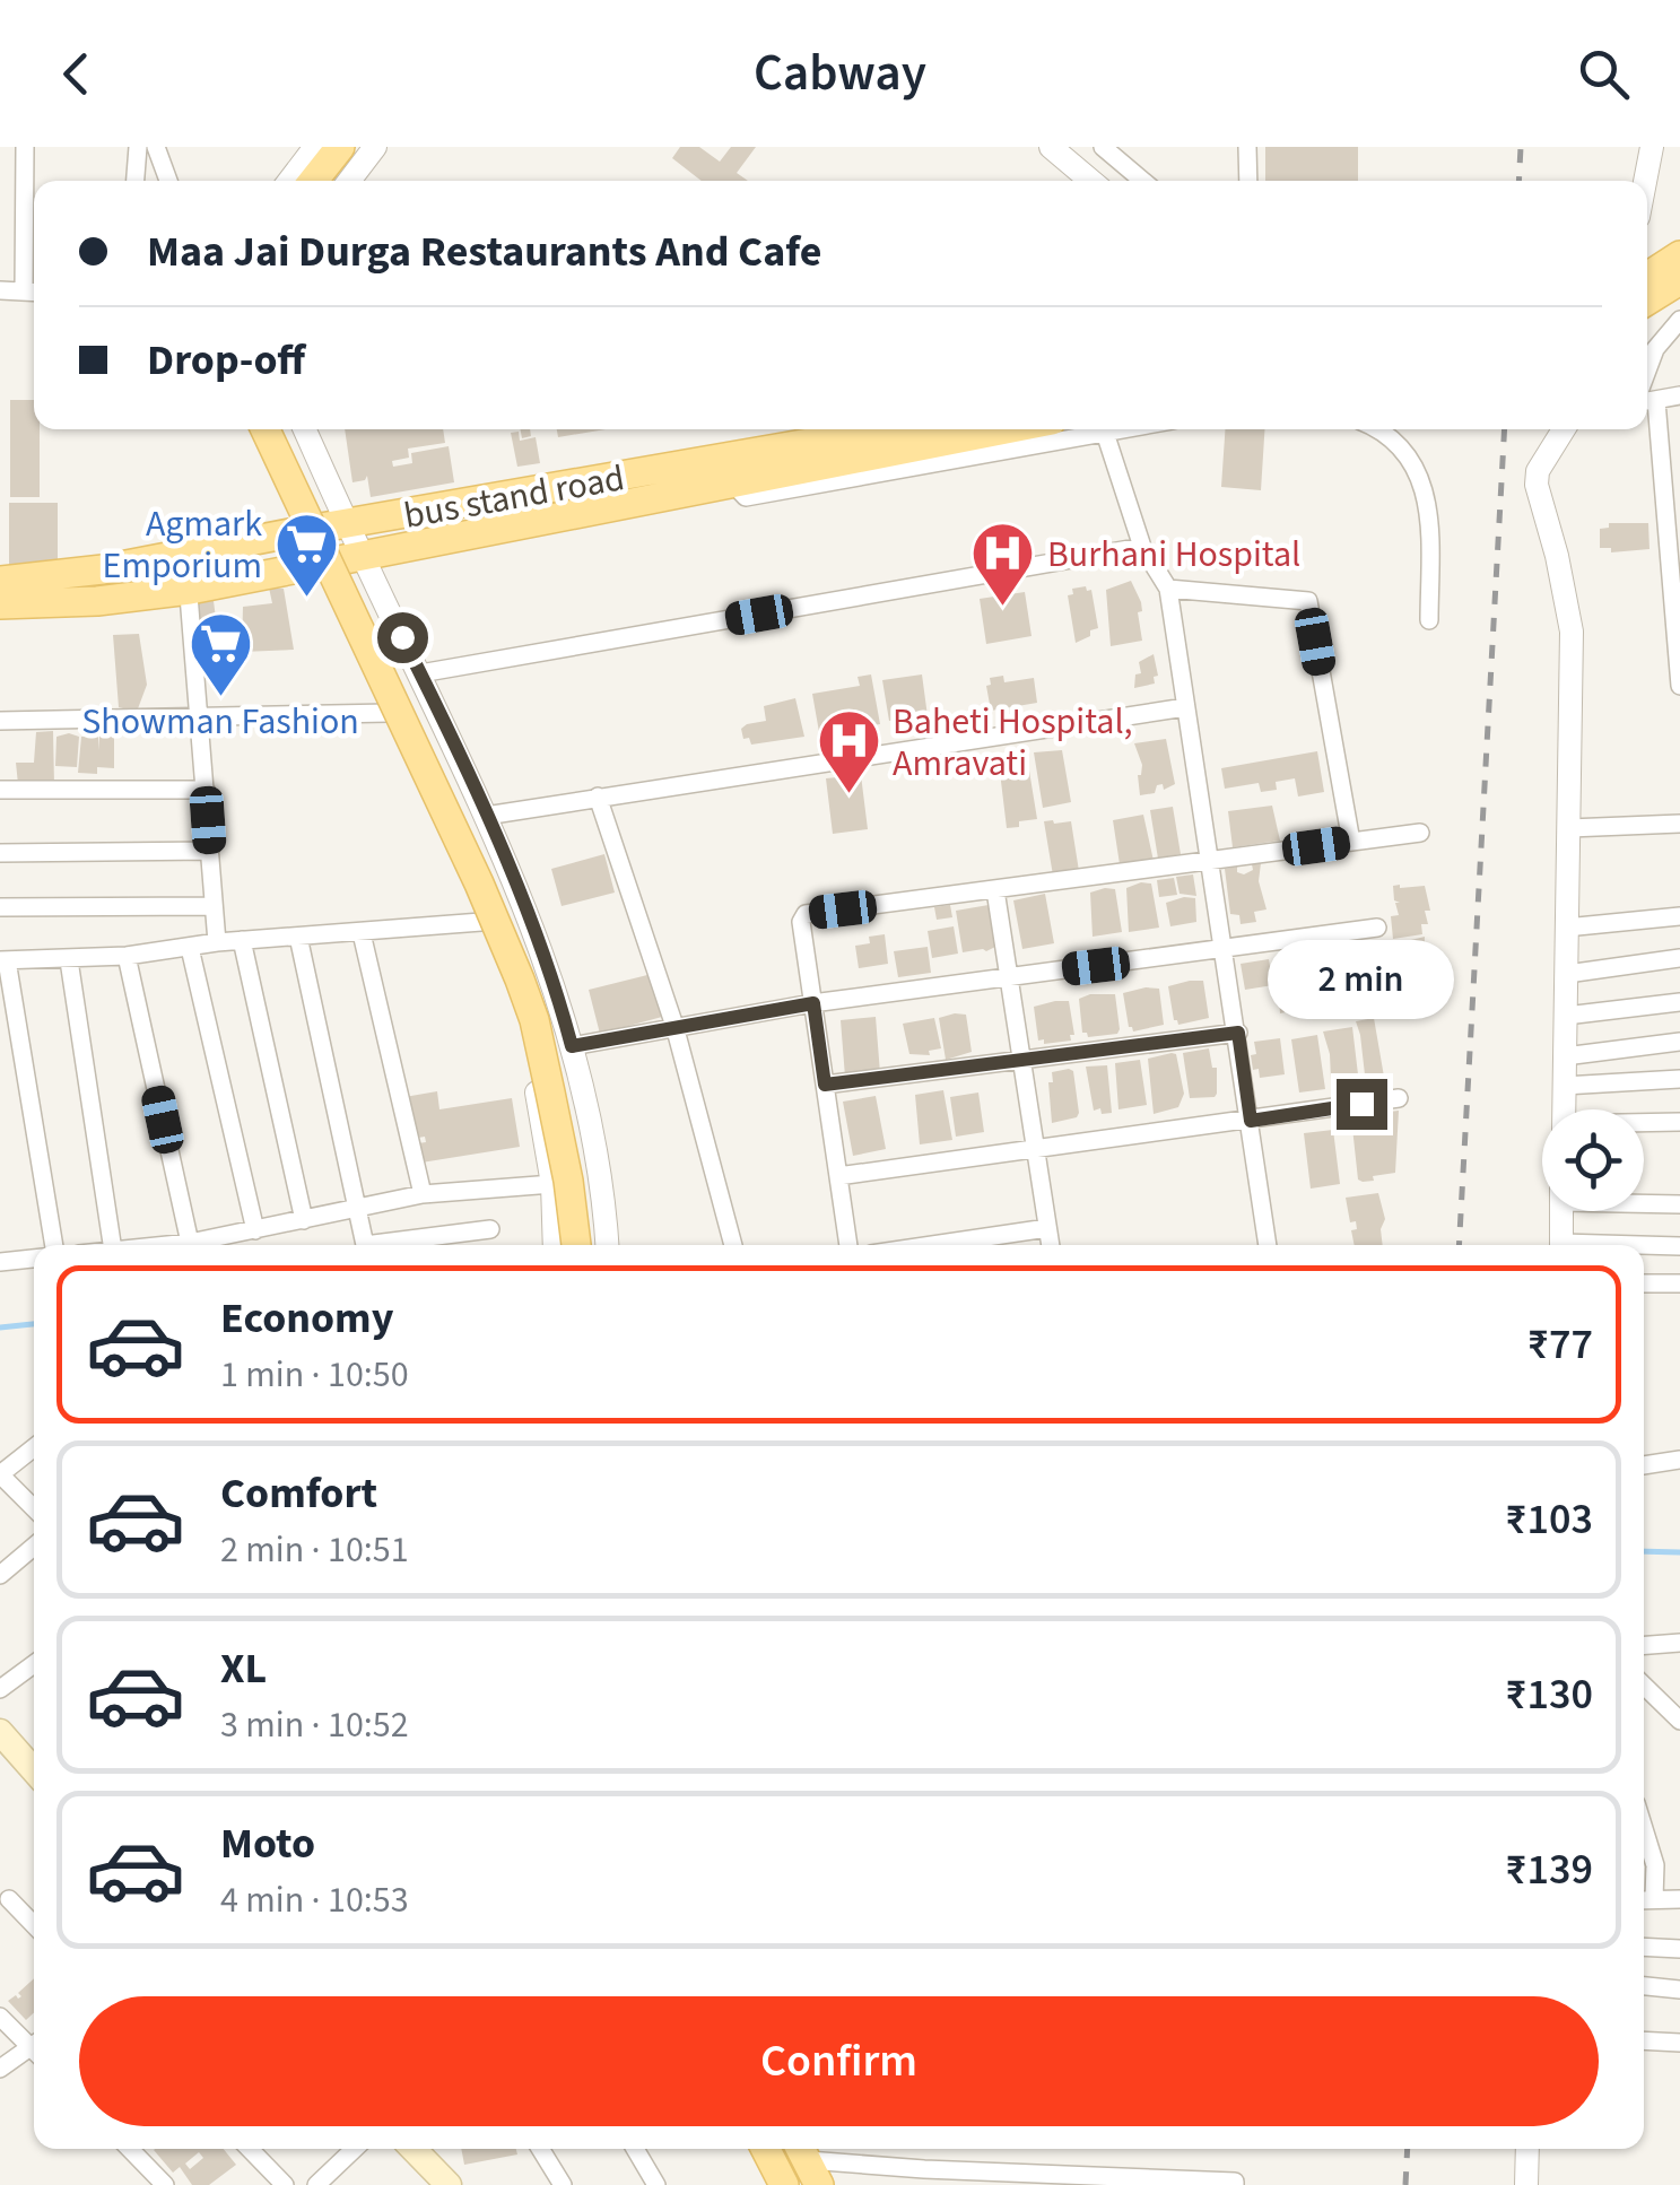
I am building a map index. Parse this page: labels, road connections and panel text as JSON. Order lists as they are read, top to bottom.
{
  "streets": {
    "main road": ["bus stand road"]
  },
  "places": {
    "supermarket": ["Agmark Emporium", "Showman Fashion"],
    "hospital": ["Burhani Hospital", "Baheti Hospital, Amravati"]
  },
  "page": {
    "header": "Cabway",
    "banner": ["Maa Jai Durga Restaurants And Cafe", "Drop-off"],
    "bubble": "2 min",
    "list": [
      {
        "name": "Economy",
        "note": "1 min · 10:50",
        "value": "₹77"
      },
      {
        "name": "Comfort",
        "note": "2 min · 10:51",
        "value": "₹103"
      },
      {
        "name": "XL",
        "note": "3 min · 10:52",
        "value": "₹130"
      },
      {
        "name": "Moto",
        "note": "4 min · 10:53",
        "value": "₹139"
      }
    ],
    "buttons": "Confirm"
  }
}
